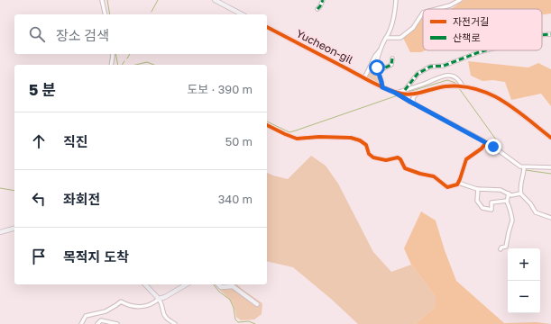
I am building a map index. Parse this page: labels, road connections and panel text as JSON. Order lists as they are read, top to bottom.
{
  "streets": {
    "street": ["Yucheon-gil"]
  },
  "legend": ["자전거길", "산책로"],
  "page": {
    "search": "장소 검색",
    "heading": ["5 분", "도보 · 390 m"],
    "list": [
      ["직진", "50 m"],
      ["좌회전", "340 m"],
      "목적지 도착"
    ],
    "map_buttons": ["+", "−"]
  }
}
